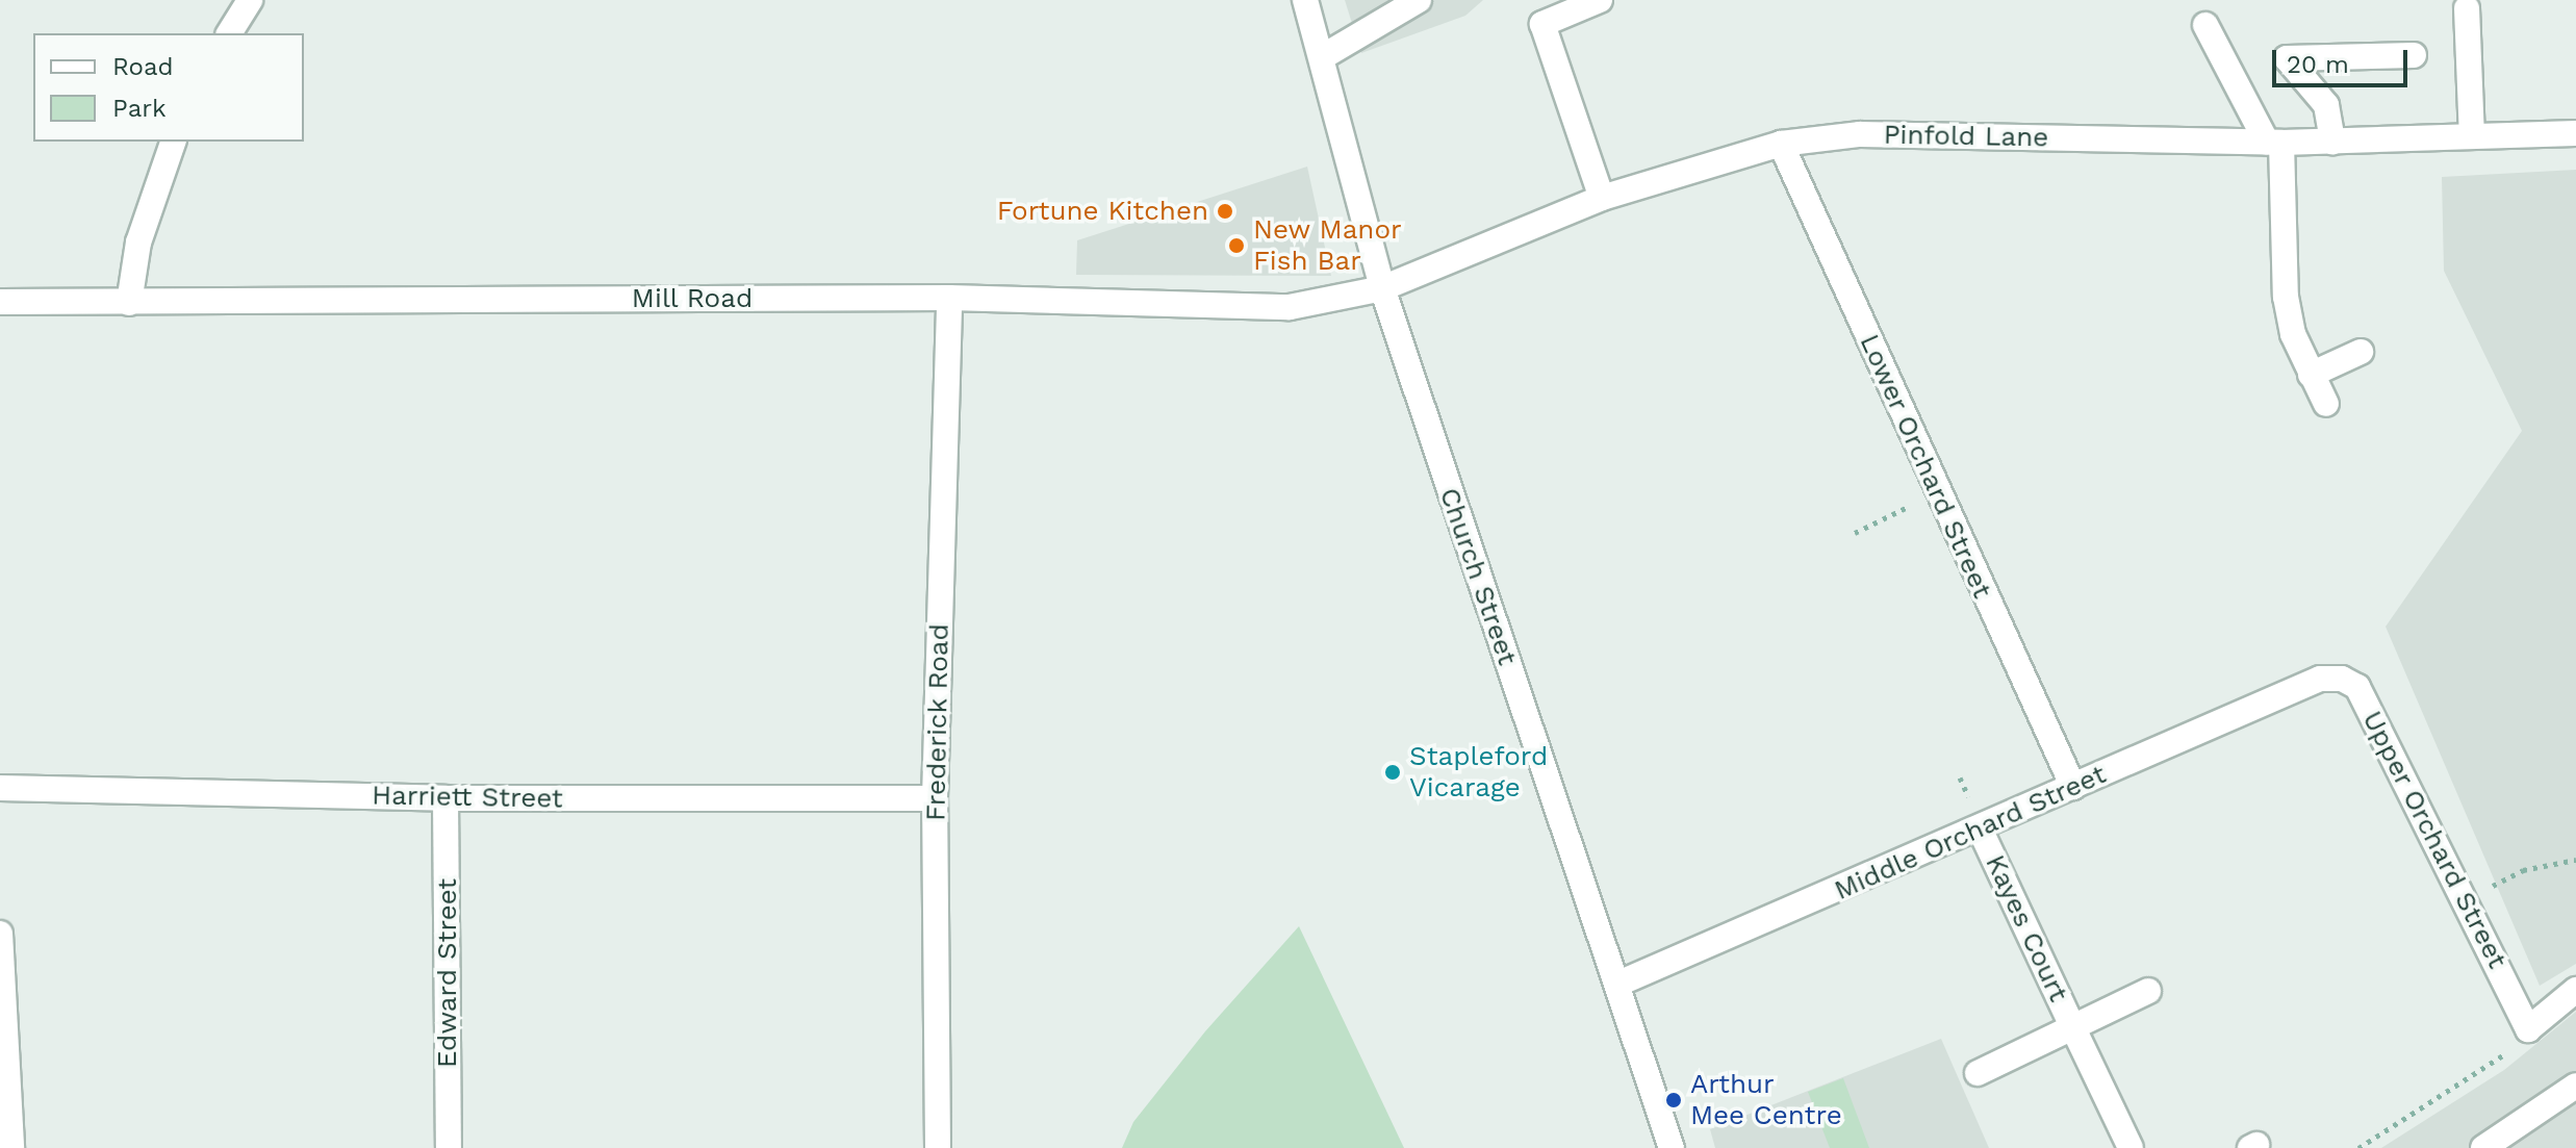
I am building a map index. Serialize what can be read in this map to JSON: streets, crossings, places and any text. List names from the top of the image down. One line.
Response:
{"streets":{"street":["Pinfold Lane","Mill Road","Lower Orchard Street","Church Street","Frederick Road","Harriett Street","Middle Orchard Street","Upper Orchard Street","Kayes Court","Edward Street"]},"crossings":[["Pinfold Lane","Mill Road"],["Pinfold Lane","Lower Orchard Street"],["Pinfold Lane","Church Street"],["Mill Road","Church Street"],["Mill Road","Frederick Road"],["Lower Orchard Street","Middle Orchard Street"],["Church Street","Middle Orchard Street"],["Frederick Road","Harriett Street"],["Harriett Street","Edward Street"],["Middle Orchard Street","Upper Orchard Street"],["Middle Orchard Street","Kayes Court"]],"places":["Fortune Kitchen","New Manor Fish Bar","Stapleford Vicarage","Arthur Mee Centre"],"legend":["Road","Park"],"scale_bar":"20 m"}
